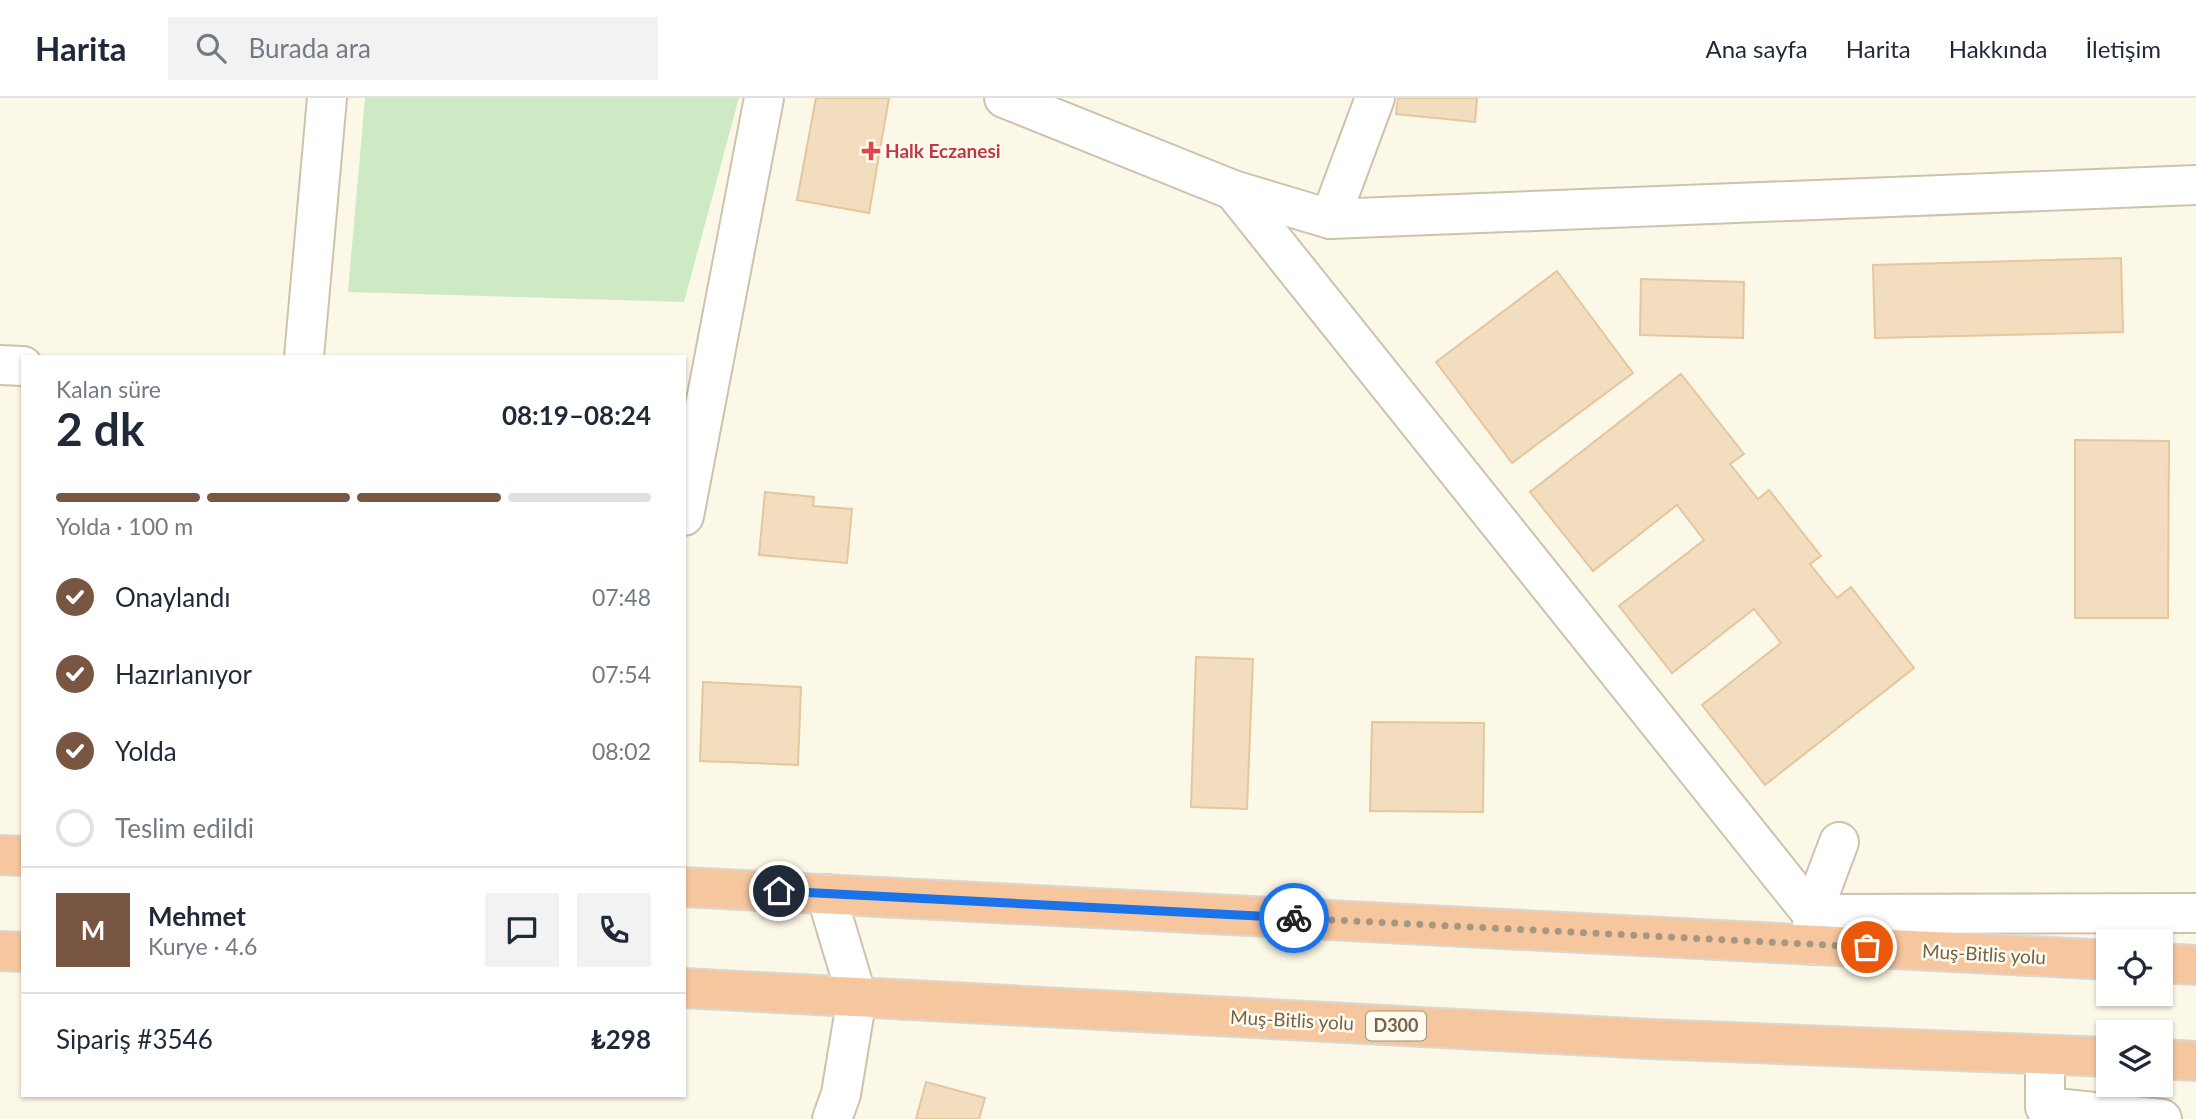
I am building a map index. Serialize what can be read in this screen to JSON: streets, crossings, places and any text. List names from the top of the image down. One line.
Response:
{"streets":{"highway":["Muş-Bitlis yolu","D300"]},"places":{"health":["Halk Eczanesi"]},"page":{"header":"Harita","search":"Burada ara","nav":["Ana sayfa","Harita","Hakkında","İletişim"],"heading":["2 dk","Kalan süre","08:19–08:24"],"panel":["Mehmet","Kurye · 4.6","Sipariş #3546","₺298"],"bar":"Yolda · 100 m","list":[["Onaylandı","07:48"],["Hazırlanıyor","07:54"],["Yolda","08:02"],"Teslim edildi"],"round":"M"}}
